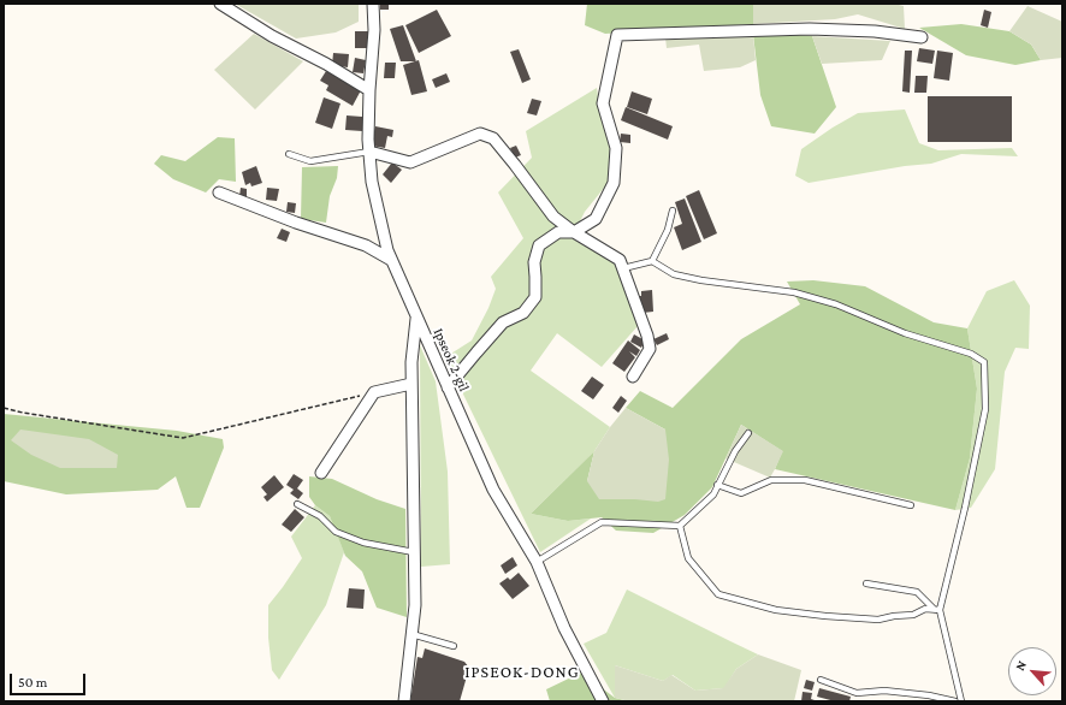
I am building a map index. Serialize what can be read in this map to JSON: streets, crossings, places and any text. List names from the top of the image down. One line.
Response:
{"streets":{"street":["Ipseok 2-gil"]},"districts":["IPSEOK-DONG"],"scale_bar":"50 m","north":"top left"}
